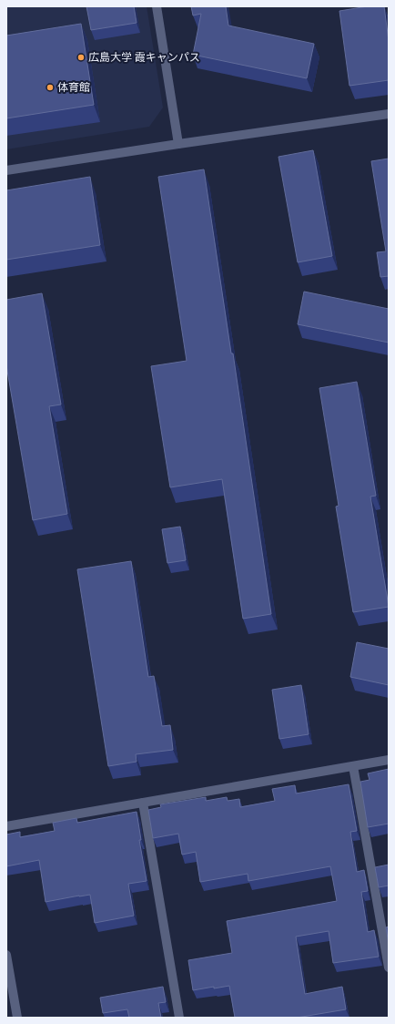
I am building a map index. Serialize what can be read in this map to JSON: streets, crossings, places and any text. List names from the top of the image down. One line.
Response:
{"places":["広島大学 霞キャンパス","体育館"]}
